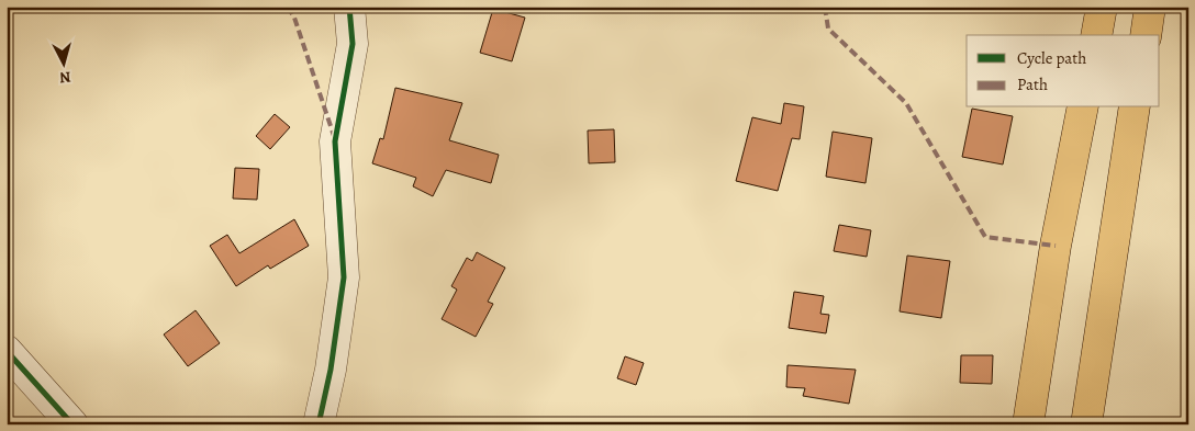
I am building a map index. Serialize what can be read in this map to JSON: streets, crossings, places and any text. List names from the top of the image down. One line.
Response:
{"legend":["Cycle path","Path"],"north":"bottom"}
